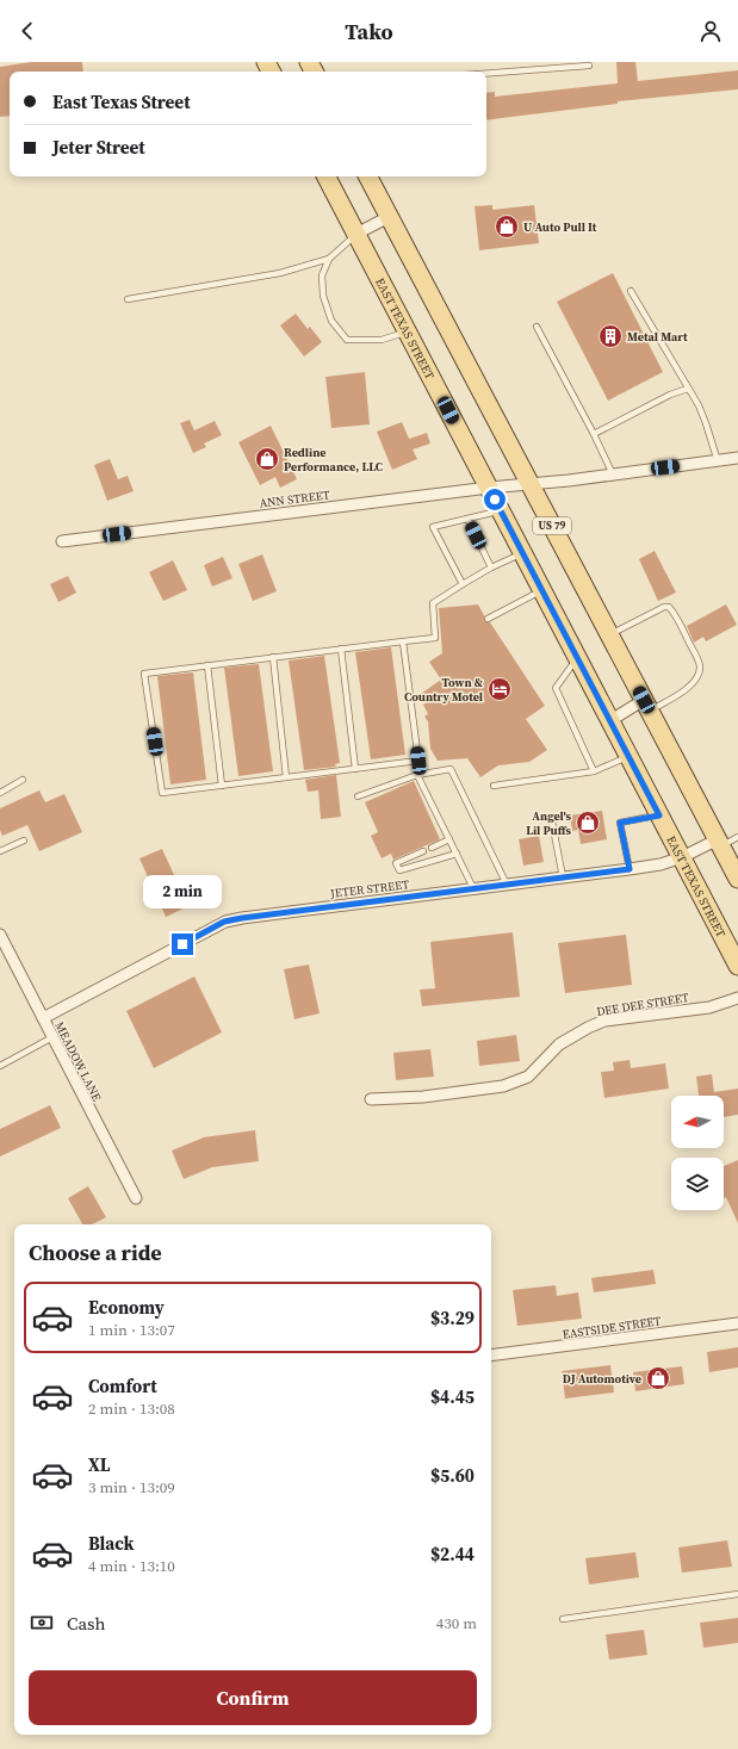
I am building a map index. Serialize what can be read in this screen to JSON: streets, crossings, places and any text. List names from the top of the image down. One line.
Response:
{"streets":{"main road":["EAST TEXAS STREET","US 79"],"street":["ANN STREET","JETER STREET","DEE DEE STREET","MEADOW LANE","EASTSIDE STREET"]},"crossings":[["EAST TEXAS STREET","ANN STREET"],["EAST TEXAS STREET","JETER STREET"],["ANN STREET","US 79"],["US 79","JETER STREET"],["JETER STREET","MEADOW LANE"]],"places":{"shop":["U Auto Pull It","Redline Performance, LLC","Angel's Lil Puffs","DJ Automotive"],"building":["Metal Mart"],"hotel":["Town & Country Motel"]},"north":"left","page":{"header":"Tako","banner":["East Texas Street","Jeter Street"],"bubble":"2 min","heading":"Choose a ride","list":[{"name":"Economy","note":"1 min · 13:07","value":"$3.29"},{"name":"Comfort","note":"2 min · 13:08","value":"$4.45"},{"name":"XL","note":"3 min · 13:09","value":"$5.60"},{"name":"Black","note":"4 min · 13:10","value":"$2.44"}],"pay":["Cash","430 m"],"buttons":"Confirm"}}
